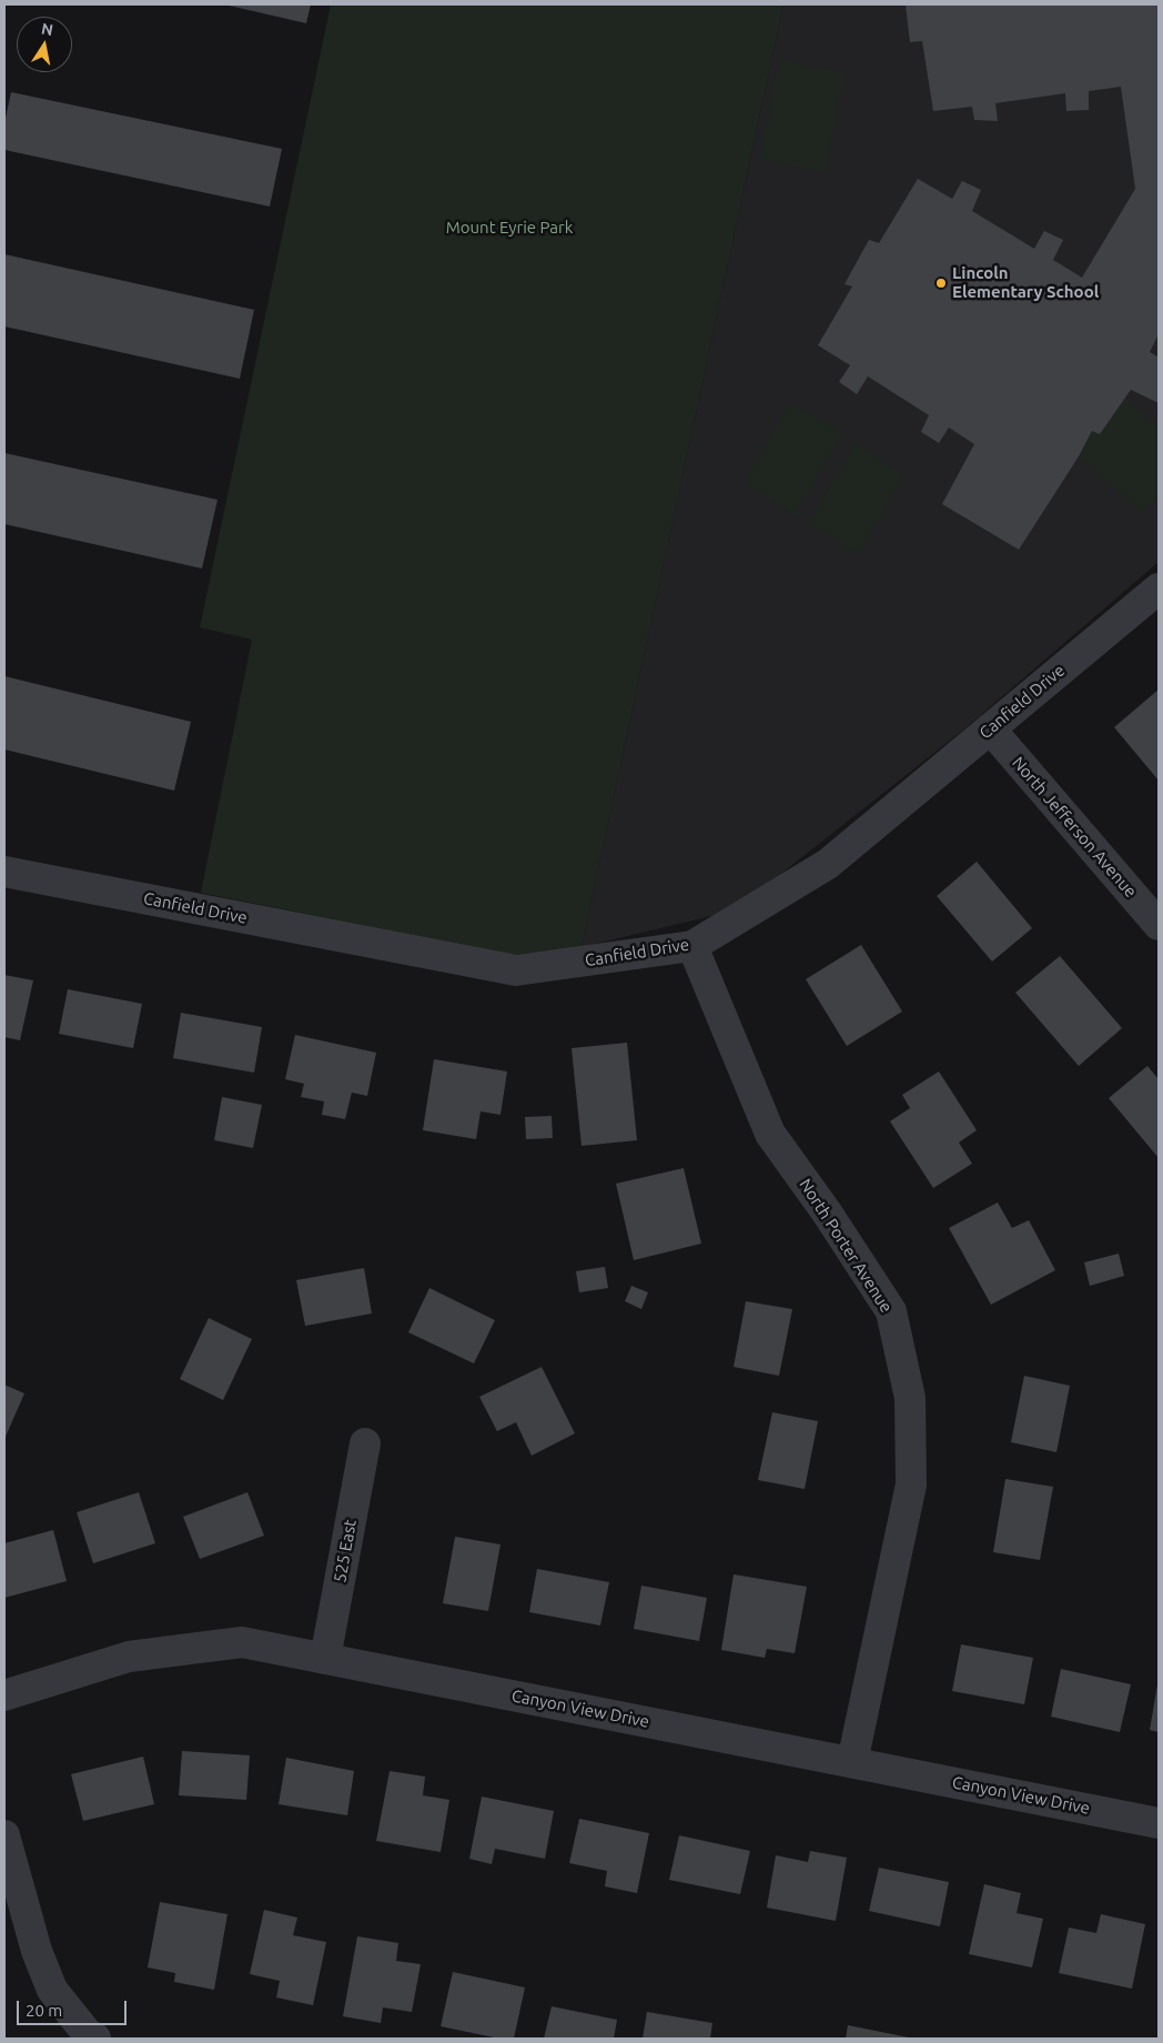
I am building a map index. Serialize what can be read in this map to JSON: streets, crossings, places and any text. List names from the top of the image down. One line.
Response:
{"streets":{"street":["Canfield Drive","North Jefferson Avenue","North Porter Avenue","525 East","Canyon View Drive"]},"crossings":[["Canfield Drive","North Jefferson Avenue"],["Canfield Drive","North Porter Avenue"],["North Porter Avenue","Canyon View Drive"],["525 East","Canyon View Drive"]],"parks":["Mount Eyrie Park"],"places":["Lincoln Elementary School"],"scale_bar":"20 m","north":"top"}
